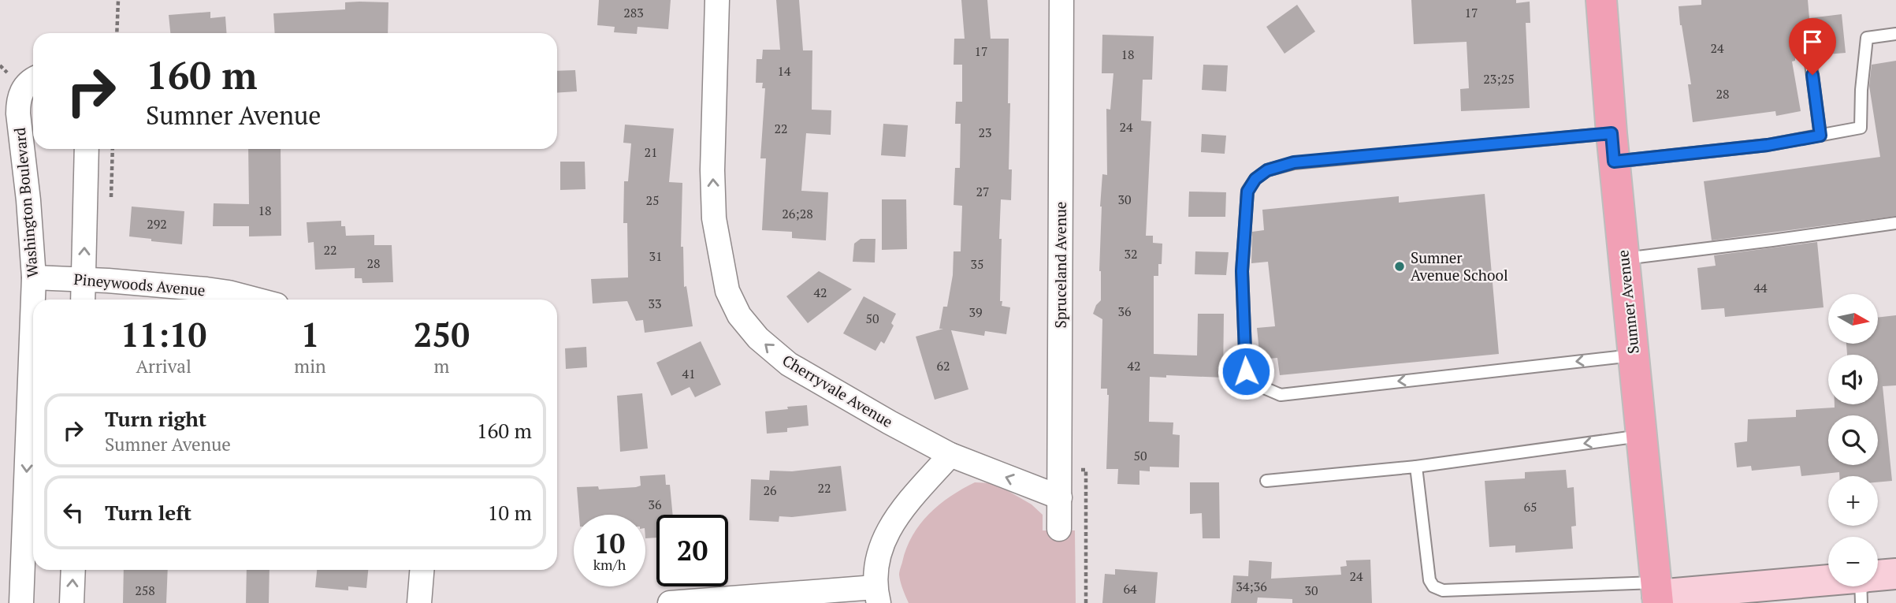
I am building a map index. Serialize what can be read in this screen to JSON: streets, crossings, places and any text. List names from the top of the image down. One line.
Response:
{"streets":{"main road":["Sumner Avenue"],"street":["Washington Boulevard","Spruceland Avenue","Pineywoods Avenue","Cherryvale Avenue"]},"crossings":[["Washington Boulevard","Pineywoods Avenue"],["Spruceland Avenue","Cherryvale Avenue"]],"one_way":["Washington Boulevard","Cherryvale Avenue"],"places":["Sumner Avenue School"],"house_numbers":["283","17","24","17","18","14","23;25","28","24","22","23","21","27","30","25","18","26;28","292","22","32","31","28","35","44","42","33","36","39","50","62","42","41","50","22","26","36","65","24","34;36","64","258","30"],"north":"right","page":{"turn":["160 m","Sumner Avenue"],"map_buttons":["+","−"],"eta":["11:10","Arrival","1","min","250","m"],"list":[{"name":"Turn right","note":"Sumner Avenue","value":"160 m"},{"name":"Turn left","value":"10 m"}],"speed":"10 km/h","limit":"20"}}
